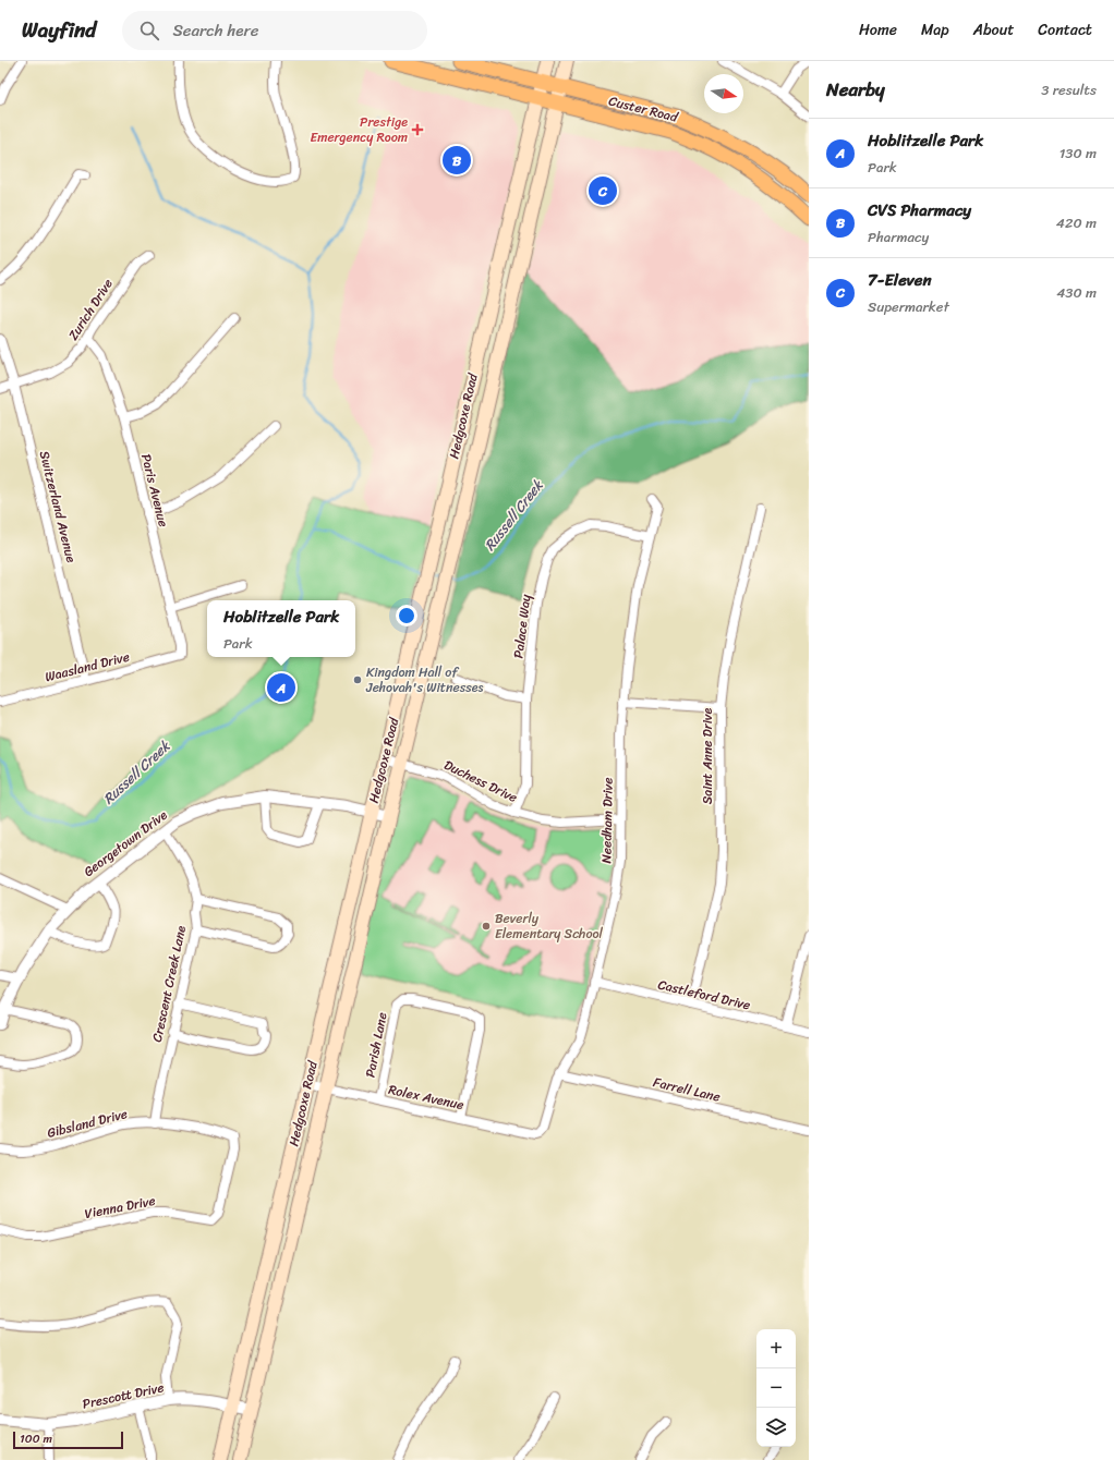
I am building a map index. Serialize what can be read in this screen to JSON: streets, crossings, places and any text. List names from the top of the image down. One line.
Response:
{"streets":{"main road":["Custer Road","Hedgcoxe Road"],"street":["Zurich Drive","Paris Avenue","Switzerland Avenue","Palace Way","Waasland Drive","Saint Anne Drive","Duchess Drive","Needham Drive","Georgetown Drive","Crescent Creek Lane","Castleford Drive","Parish Lane","Farrell Lane","Rolex Avenue","Gibsland Drive","Vienna Drive","Prescott Drive"]},"crossings":[["Custer Road","Hedgcoxe Road"],["Zurich Drive","Paris Avenue"],["Zurich Drive","Switzerland Avenue"],["Hedgcoxe Road","Duchess Drive"],["Hedgcoxe Road","Georgetown Drive"],["Hedgcoxe Road","Rolex Avenue"],["Hedgcoxe Road","Prescott Drive"],["Paris Avenue","Waasland Drive"],["Switzerland Avenue","Waasland Drive"],["Palace Way","Duchess Drive"],["Palace Way","Needham Drive"],["Saint Anne Drive","Castleford Drive"],["Duchess Drive","Needham Drive"],["Needham Drive","Castleford Drive"],["Needham Drive","Farrell Lane"],["Needham Drive","Rolex Avenue"],["Georgetown Drive","Crescent Creek Lane"],["Crescent Creek Lane","Gibsland Drive"],["Parish Lane","Rolex Avenue"],["Gibsland Drive","Vienna Drive"]],"water":["Russell Creek"],"places":{"health":["Prestige Emergency Room"],"other":["Kingdom Hall of Jehovah's Witnesses","Beverly Elementary School"]},"scale_bar":"100 m","north":"right","page":{"header":"Wayfind","search":"Search here","nav":["Home","Map","About","Contact"],"heading":["Nearby","3 results"],"list":[{"mark":"A","name":"Hoblitzelle Park","note":"Park","value":"130 m"},{"mark":"B","name":"CVS Pharmacy","note":"Pharmacy","value":"420 m"},{"mark":"C","name":"7-Eleven","note":"Supermarket","value":"430 m"}],"pins":["B","C","A"],"popup":["Hoblitzelle Park","Park"],"map_buttons":["+","−"],"scale":"100 m"}}
